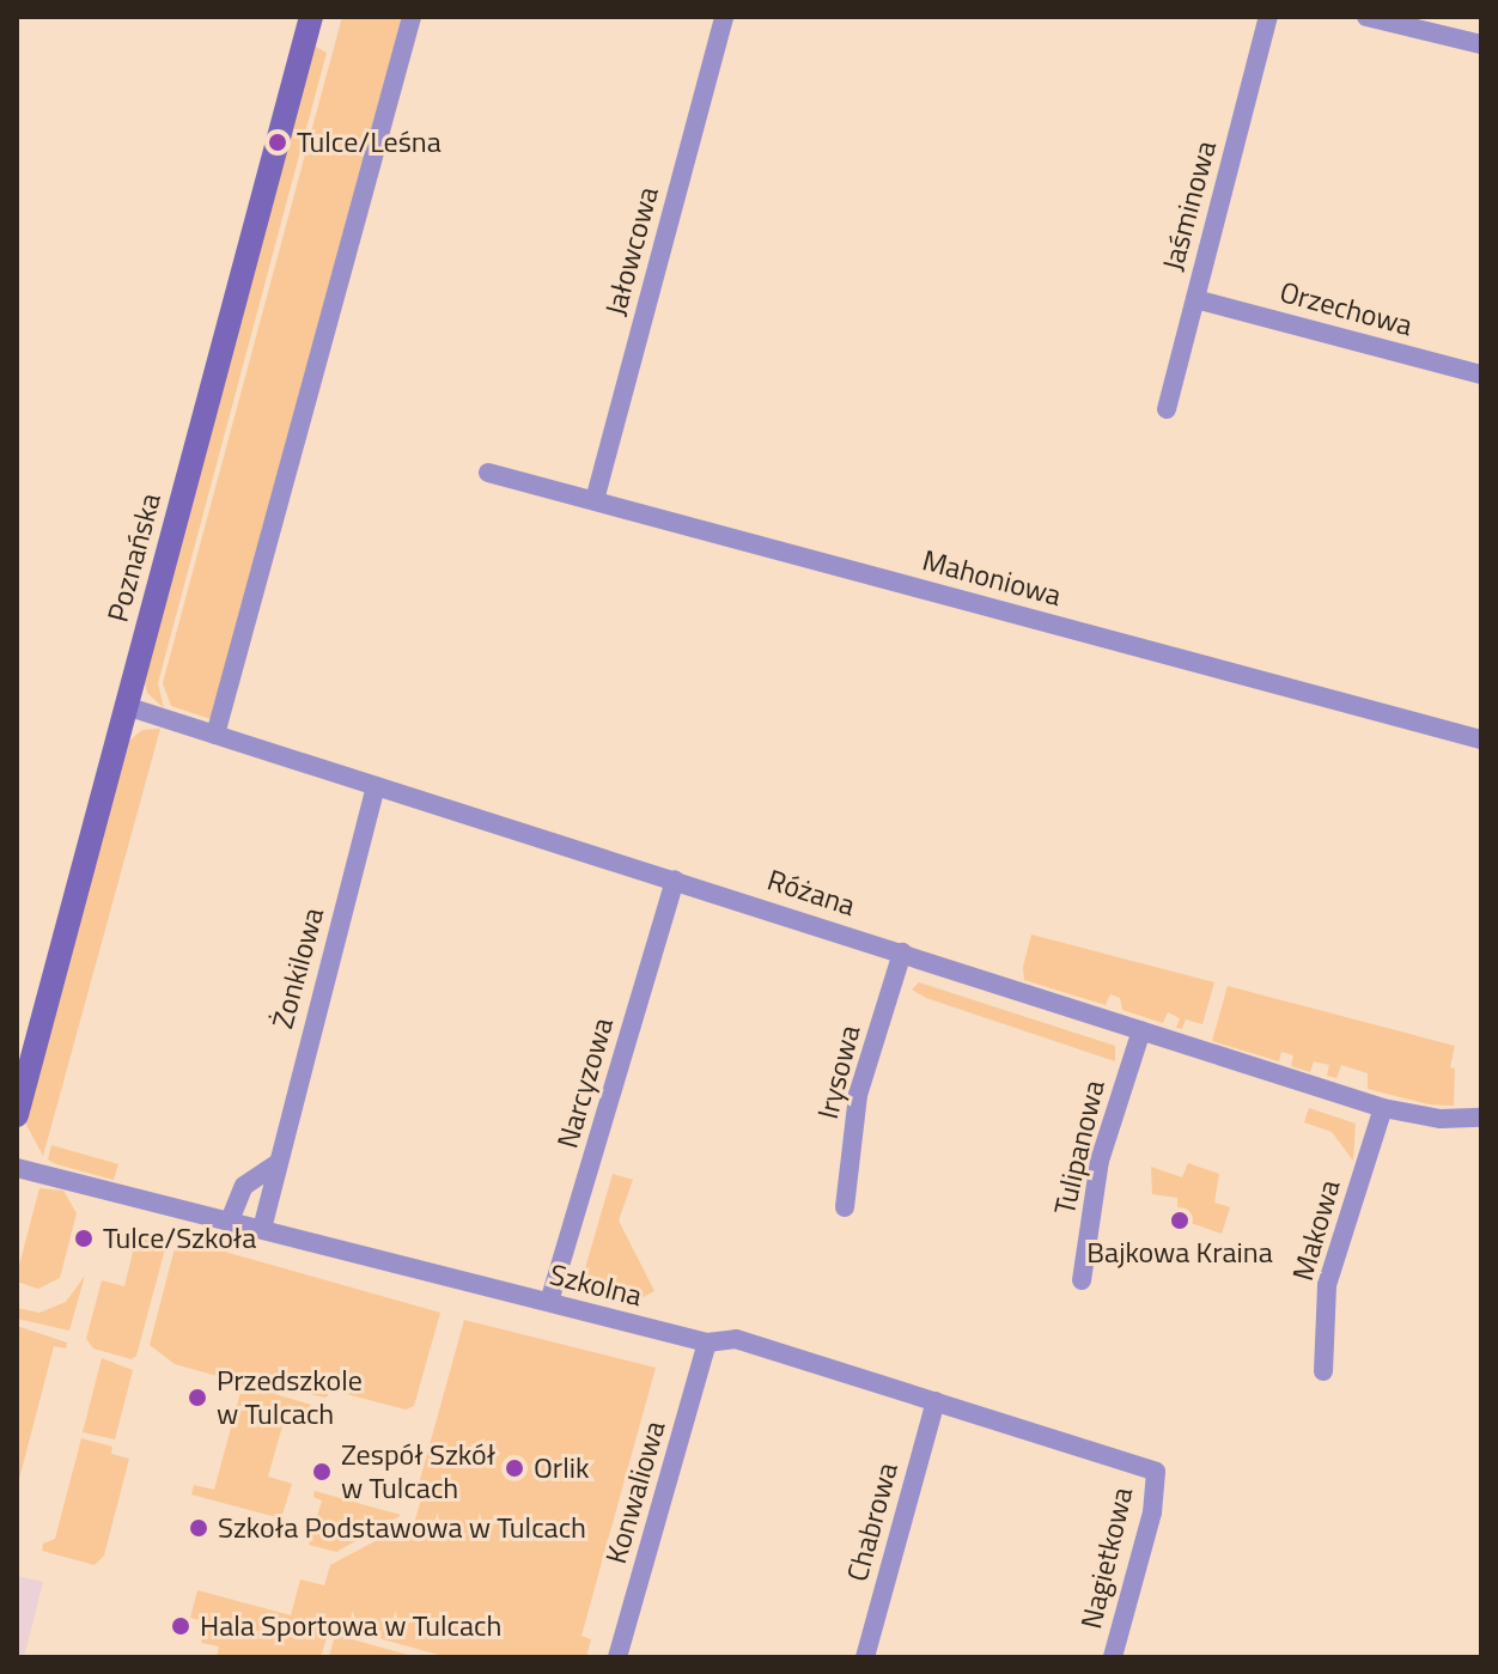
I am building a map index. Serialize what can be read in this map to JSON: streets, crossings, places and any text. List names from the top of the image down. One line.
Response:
{"streets":{"street":["Jaśminowa","Jałowcowa","Orzechowa","Poznańska","Mahoniowa","Różana","Żonkilowa","Irysowa","Narcyzowa","Tulipanowa","Makowa","Szkolna","Konwaliowa","Chabrowa","Nagietkowa"]},"crossings":[["Jaśminowa","Orzechowa"],["Jałowcowa","Mahoniowa"],["Poznańska","Różana"],["Różana","Żonkilowa"],["Różana","Irysowa"],["Różana","Narcyzowa"],["Różana","Tulipanowa"],["Różana","Makowa"],["Żonkilowa","Szkolna"],["Narcyzowa","Szkolna"],["Szkolna","Konwaliowa"],["Szkolna","Chabrowa"],["Szkolna","Nagietkowa"]],"places":["Tulce/Leśna","Bajkowa Kraina","Tulce/Szkoła","Przedszkole w Tulcach","Orlik","Zespół Szkół w Tulcach","Szkoła Podstawowa w Tulcach","Hala Sportowa w Tulcach"]}
